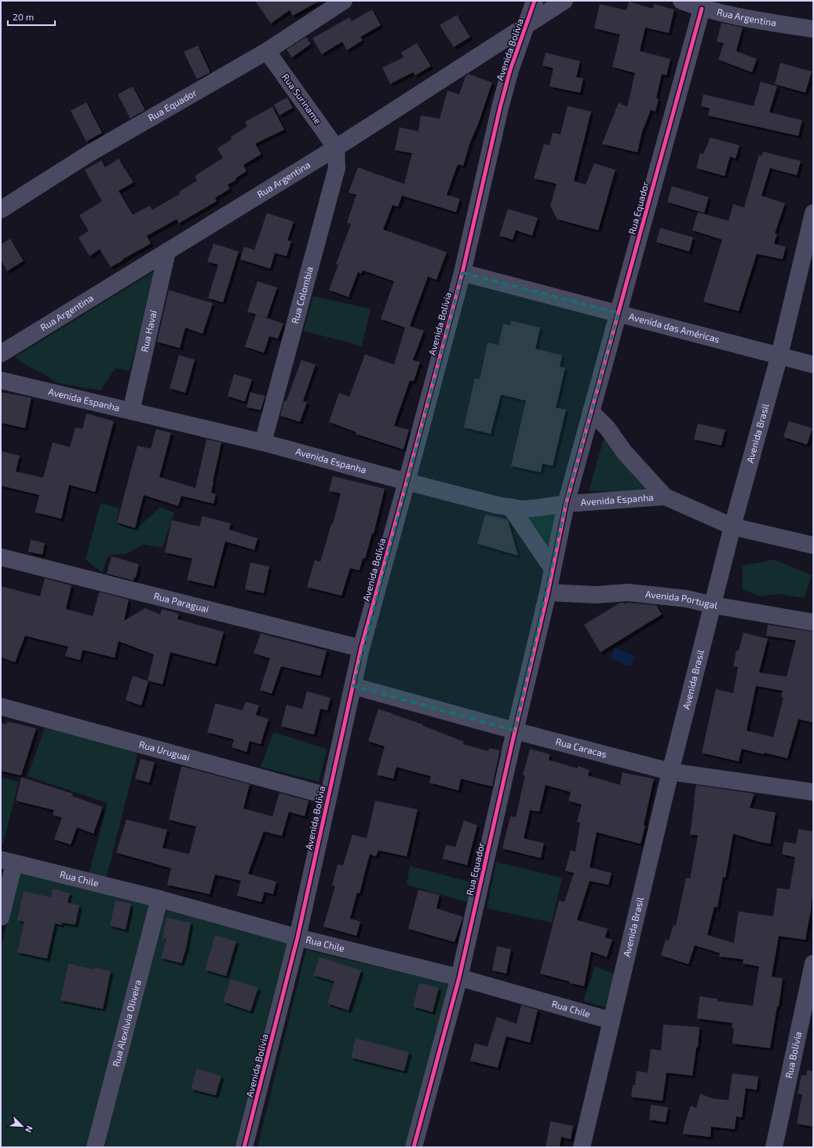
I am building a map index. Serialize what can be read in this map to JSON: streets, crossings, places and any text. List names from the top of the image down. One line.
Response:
{"streets":{"street":["Rua Argentina","Avenida Bolívia","Rua Suriname","Rua Equador","Rua Colombia","Avenida das Américas","Rua Havaí","Avenida Espanha","Avenida Brasil","Avenida Portugal","Rua Paraguai","Rua Caracas","Rua Uruguai","Rua Chile","Rua Alexilvia Oliveira","Rua Bolívia"]},"crossings":[["Rua Argentina","Avenida Bolívia"],["Rua Argentina","Rua Suriname"],["Rua Argentina","Rua Equador"],["Rua Argentina","Rua Colombia"],["Rua Argentina","Rua Havaí"],["Avenida Bolívia","Avenida das Américas"],["Avenida Bolívia","Avenida Espanha"],["Avenida Bolívia","Rua Paraguai"],["Avenida Bolívia","Rua Caracas"],["Avenida Bolívia","Rua Uruguai"],["Avenida Bolívia","Rua Chile"],["Rua Suriname","Rua Equador"],["Rua Suriname","Rua Colombia"],["Rua Equador","Avenida das Américas"],["Rua Equador","Avenida Espanha"],["Rua Equador","Avenida Portugal"],["Rua Equador","Rua Caracas"],["Rua Equador","Rua Chile"],["Rua Colombia","Avenida Espanha"],["Avenida das Américas","Avenida Brasil"],["Rua Havaí","Avenida Espanha"],["Avenida Brasil","Avenida Portugal"],["Avenida Brasil","Rua Caracas"],["Avenida Brasil","Rua Chile"],["Rua Chile","Rua Alexilvia Oliveira"]],"scale_bar":"20 m","north":"bottom right"}
